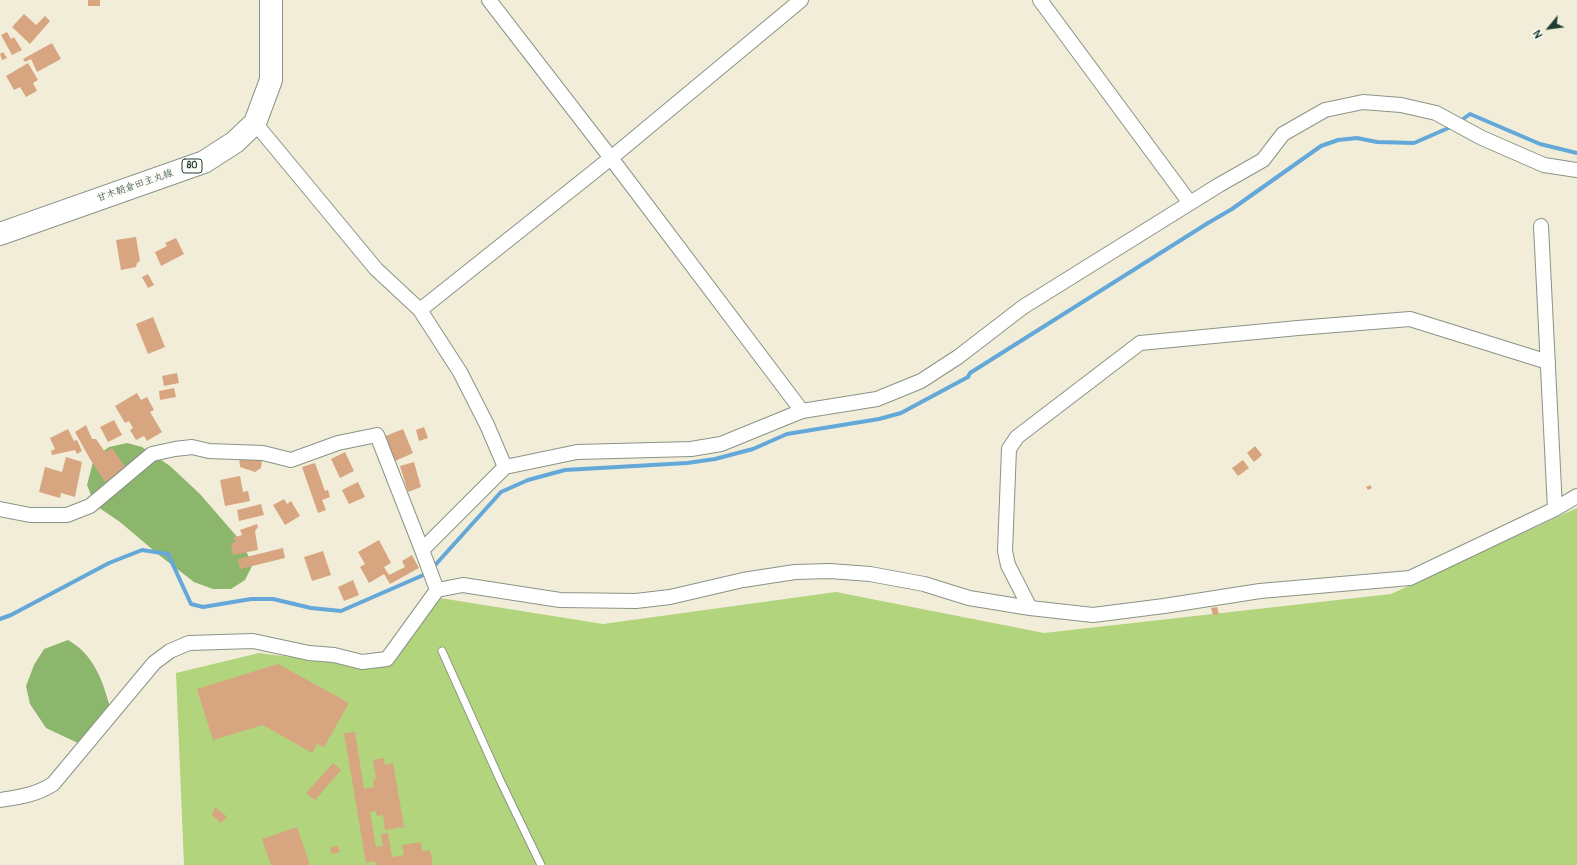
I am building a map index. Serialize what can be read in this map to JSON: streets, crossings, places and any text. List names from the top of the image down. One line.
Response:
{"streets":{"main road":["80","甘木朝倉田主丸線"]},"north":"bottom left"}
